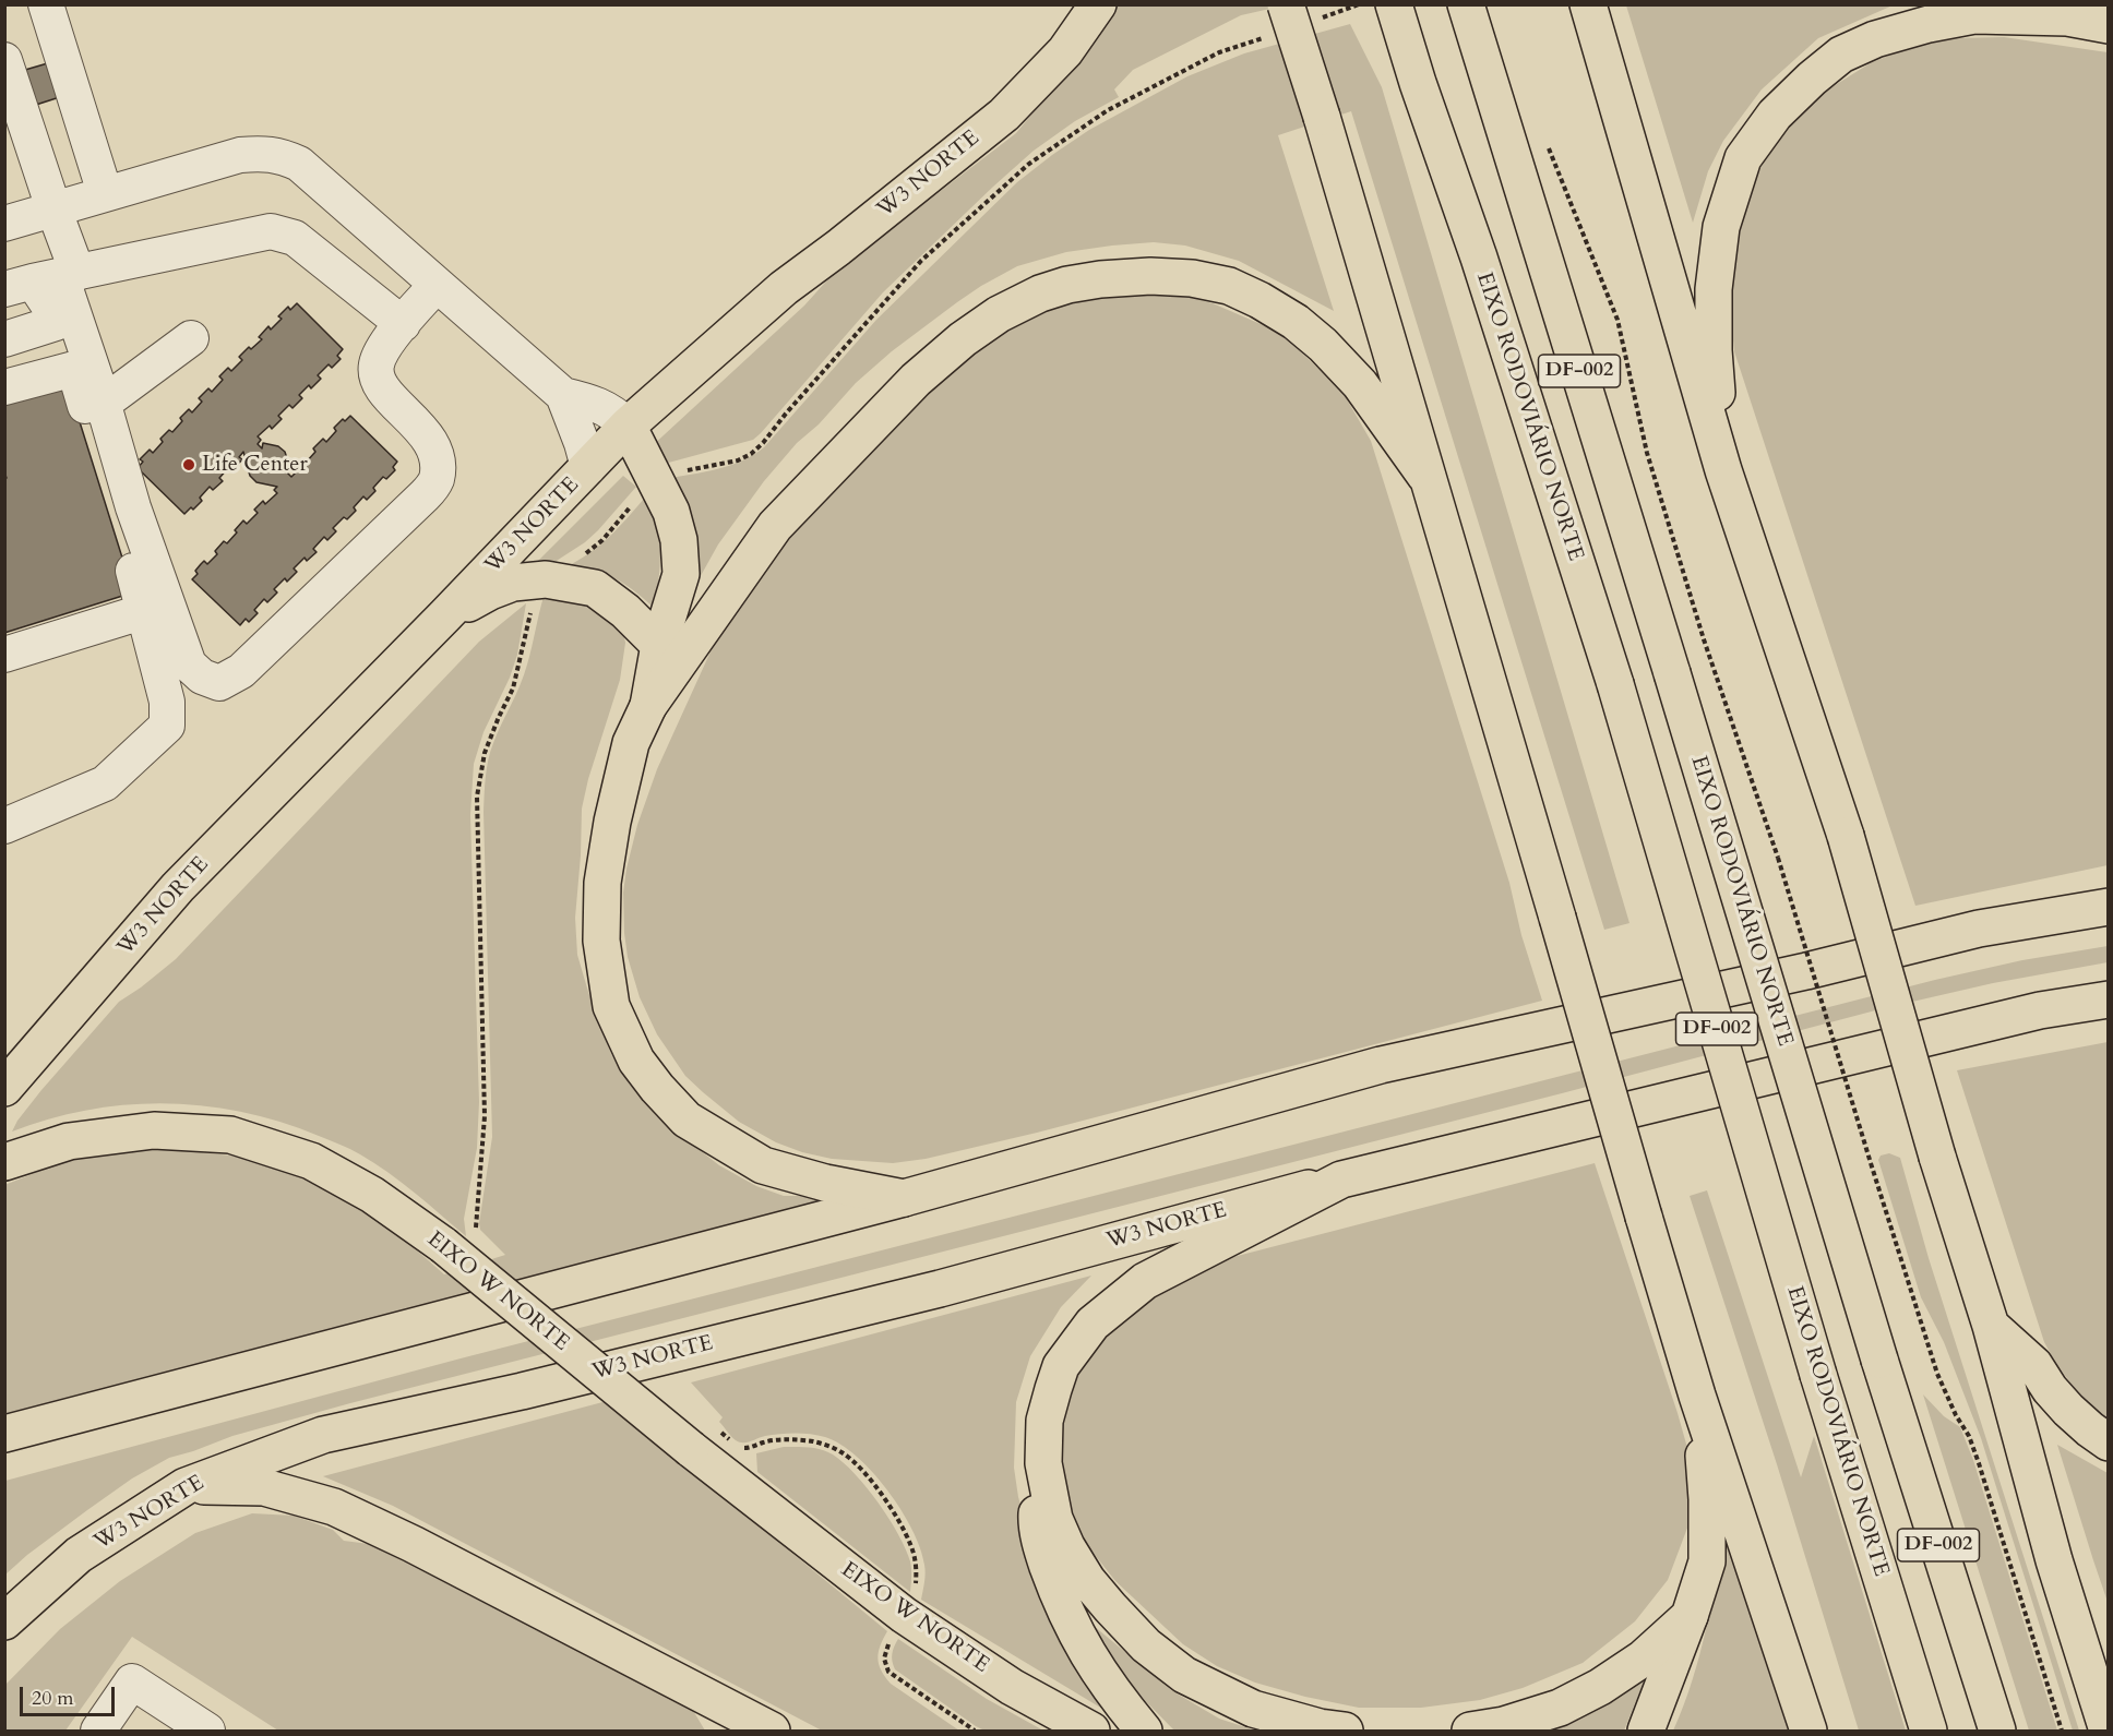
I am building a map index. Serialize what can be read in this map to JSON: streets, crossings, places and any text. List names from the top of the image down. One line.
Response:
{"streets":{"main road":["W3 NORTE","DF-002","EIXO RODOVIÁRIO NORTE","EIXO W NORTE"]},"places":["Life Center"],"scale_bar":"20 m"}
